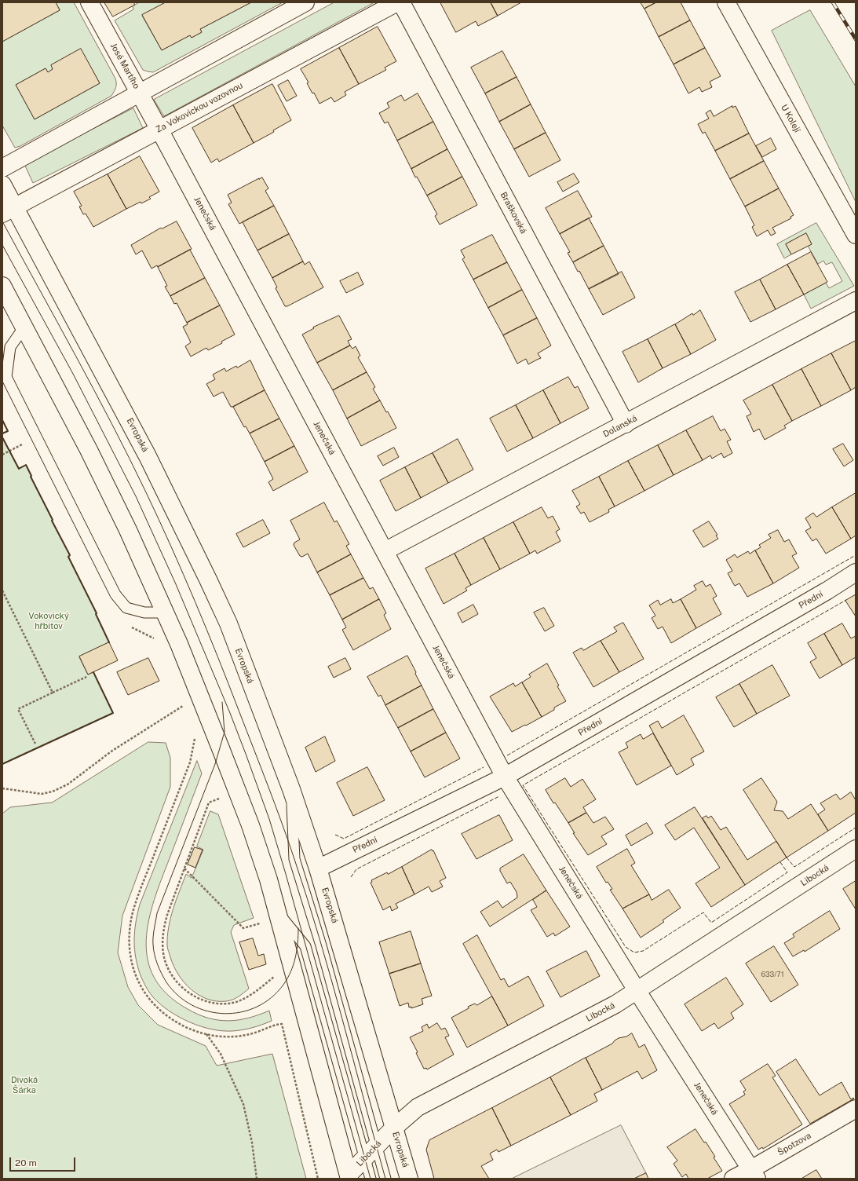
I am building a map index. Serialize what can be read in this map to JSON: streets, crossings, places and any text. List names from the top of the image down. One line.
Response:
{"streets":{"street":["José Martího","Za Vokovickou vozovnou","U Kolejí","Braškovská","Jenečská","Dolanská","Evropská","Přední","Libocká","Špotzova"]},"crossings":[["José Martího","Za Vokovickou vozovnou"],["José Martího","Jenečská"],["Za Vokovickou vozovnou","Jenečská"],["Za Vokovickou vozovnou","Evropská"],["Braškovská","Dolanská"],["Jenečská","Dolanská"],["Jenečská","Přední"],["Jenečská","Libocká"],["Jenečská","Špotzova"],["Evropská","Přední"],["Evropská","Libocká"]],"parks":["Vokovický hřbitov","Divoká Šárka"],"house_numbers":["633/71"],"scale_bar":"20 m"}
